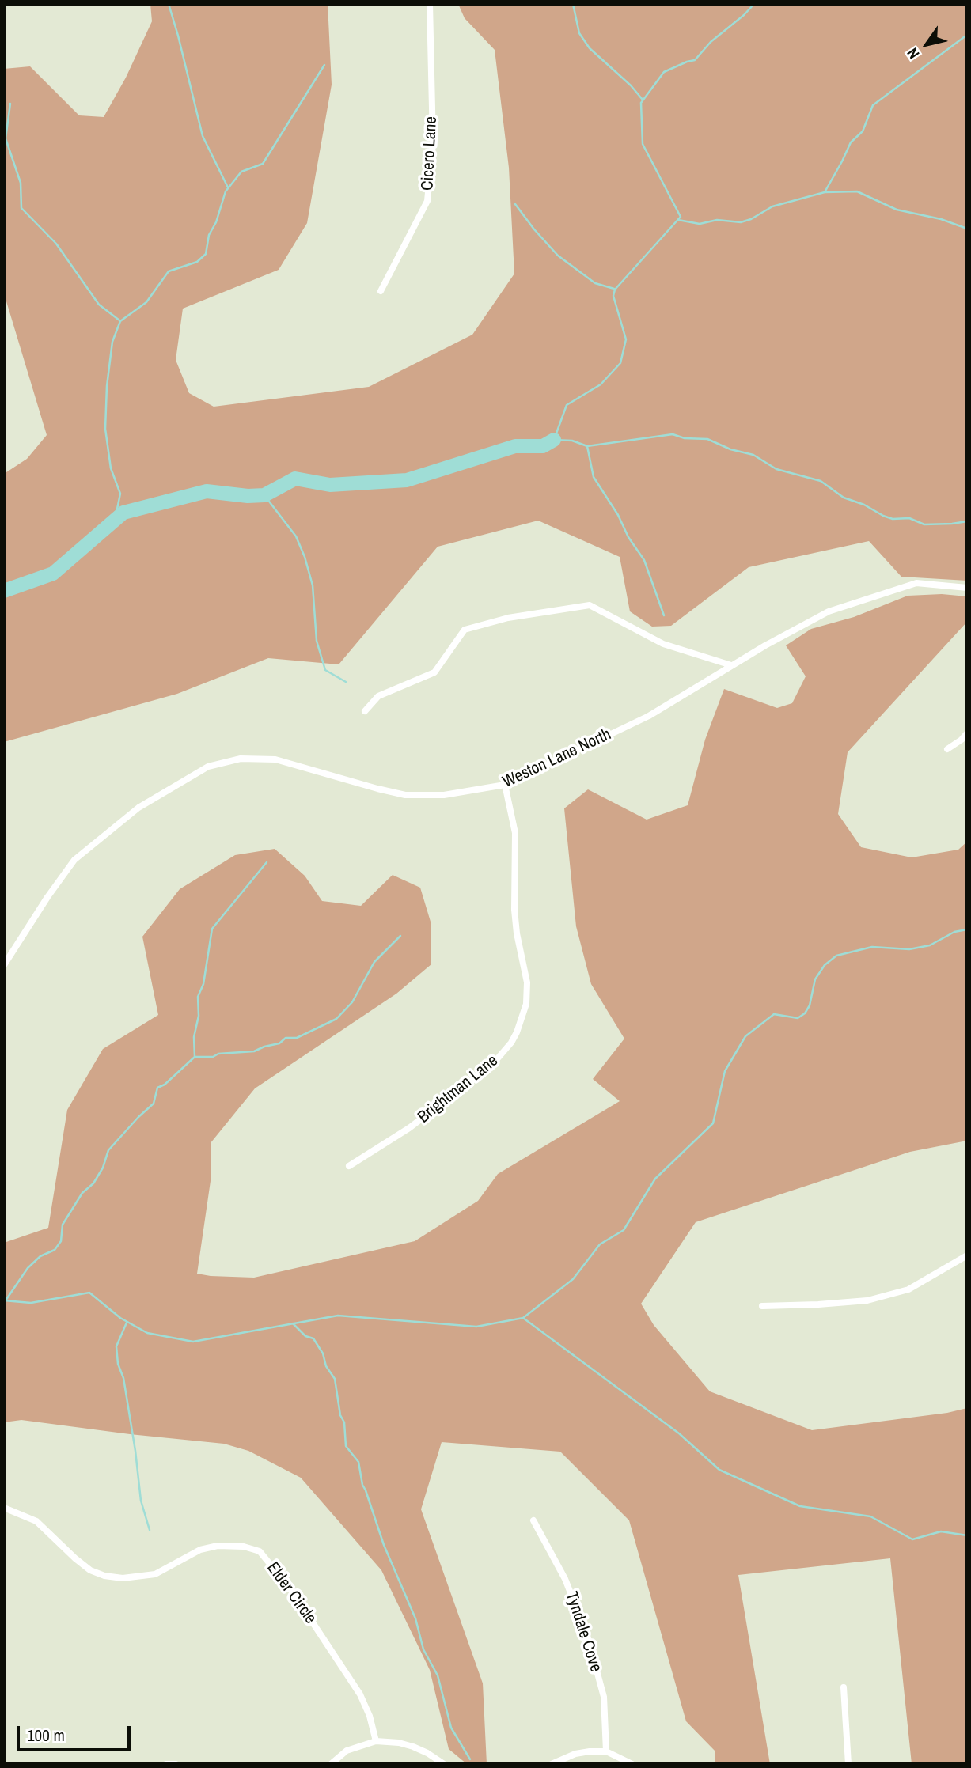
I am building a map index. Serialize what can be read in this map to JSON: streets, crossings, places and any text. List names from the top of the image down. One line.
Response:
{"streets":{"street":["Cicero Lane","Weston Lane North","Brightman Lane","Elder Circle","Tyndale Cove"]},"crossings":[["Weston Lane North","Brightman Lane"]],"scale_bar":"100 m","north":"bottom left"}
